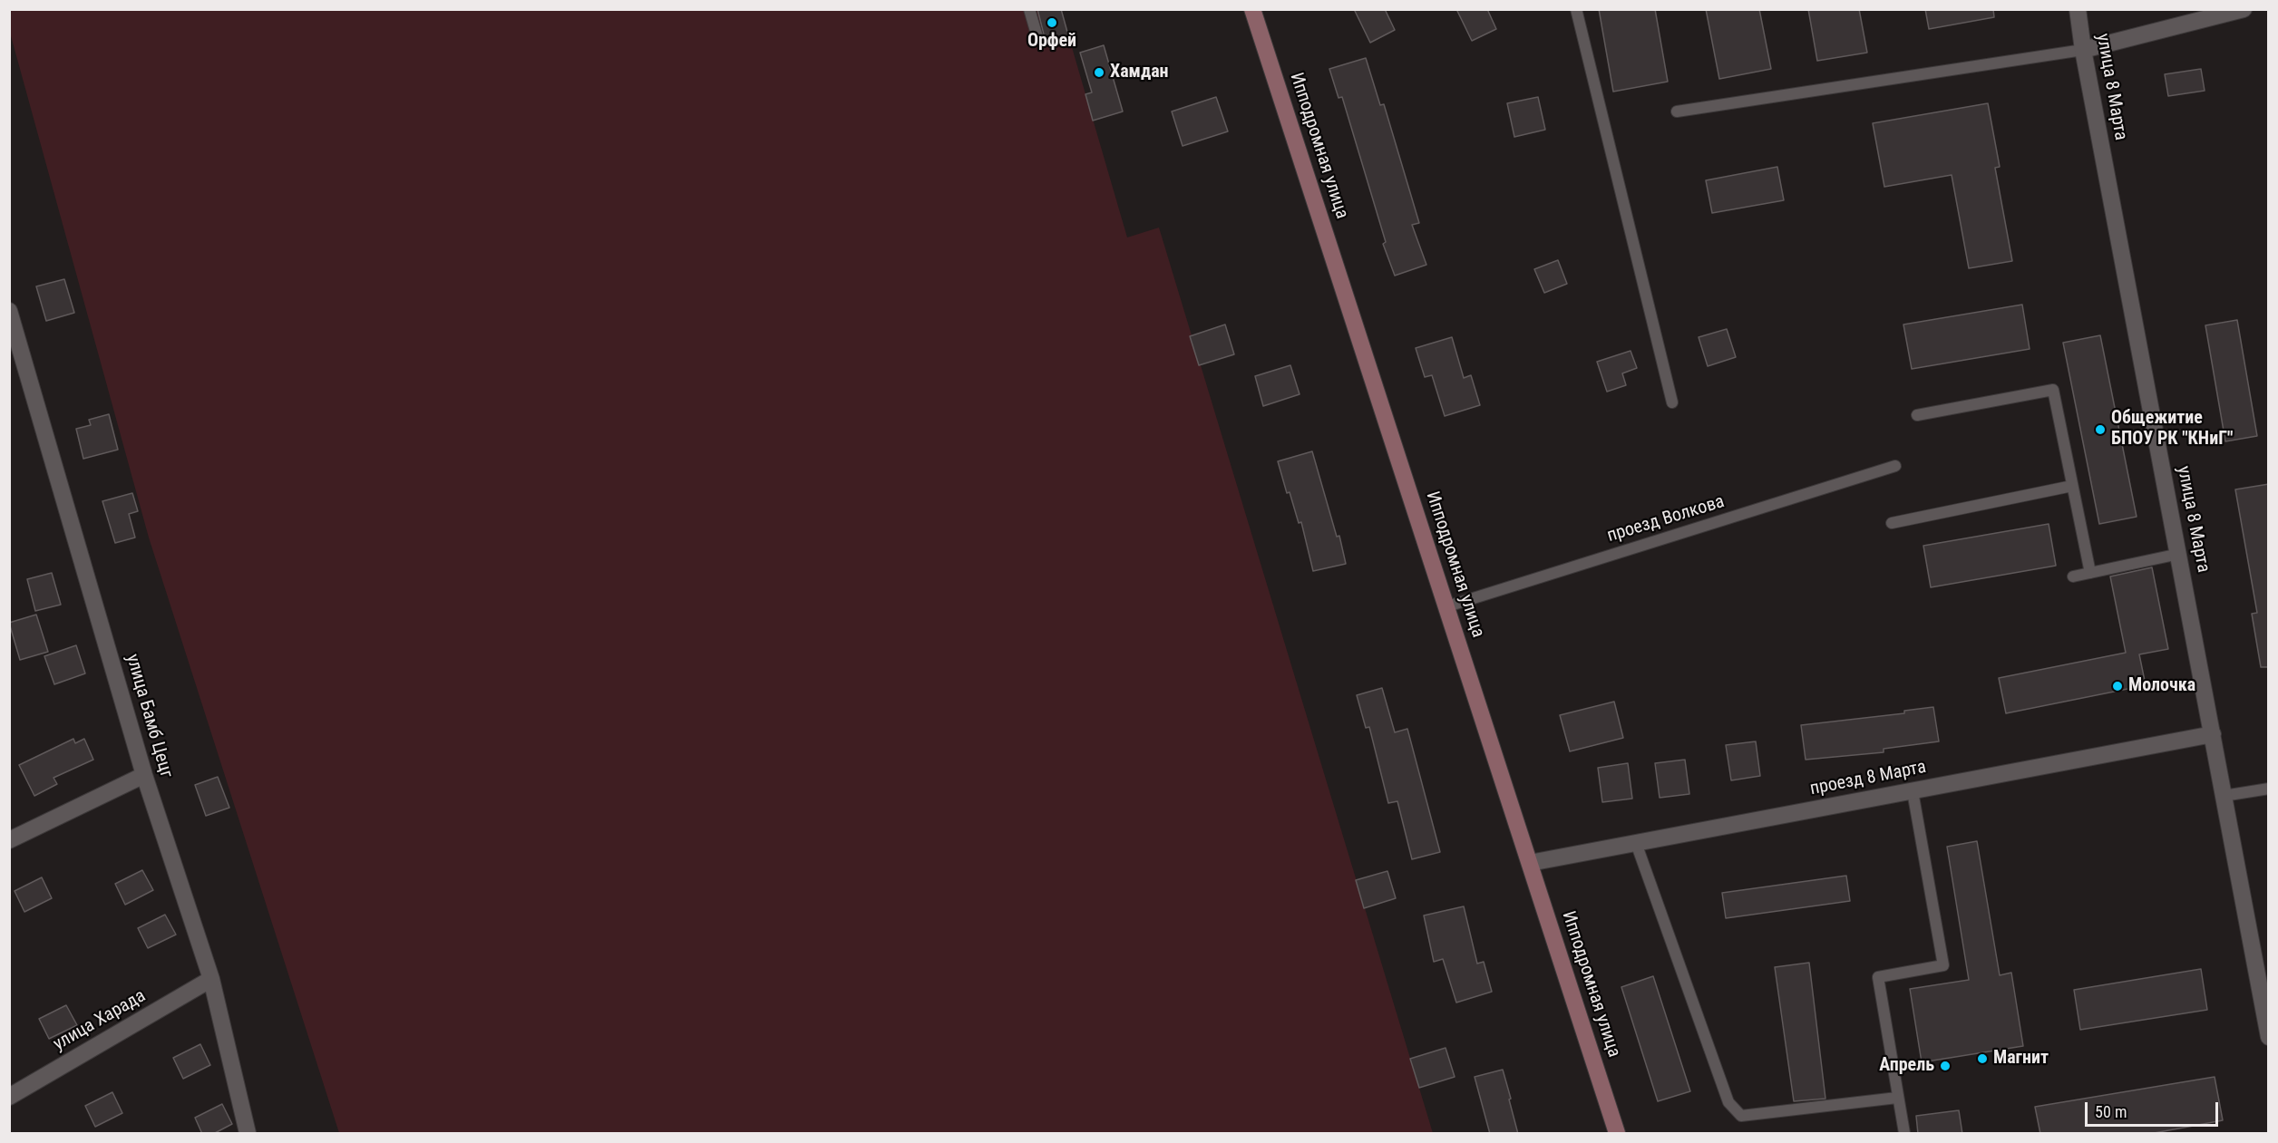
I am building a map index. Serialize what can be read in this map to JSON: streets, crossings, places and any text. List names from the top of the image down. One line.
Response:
{"streets":{"main road":["Ипподромная улица"],"street":["улица 8 Марта","улица Бамб Цецг","проезд 8 Марта","улица Харада"],"lane":["проезд Волкова"]},"crossings":[["улица 8 Марта","проезд 8 Марта"],["Ипподромная улица","проезд Волкова"],["Ипподромная улица","проезд 8 Марта"],["улица Бамб Цецг","улица Харада"]],"places":["Орфей","Хамдан","Общежитие БПОУ РК \"КНиГ\"","Молочка","Магнит","Апрель"],"scale_bar":"50 m"}
